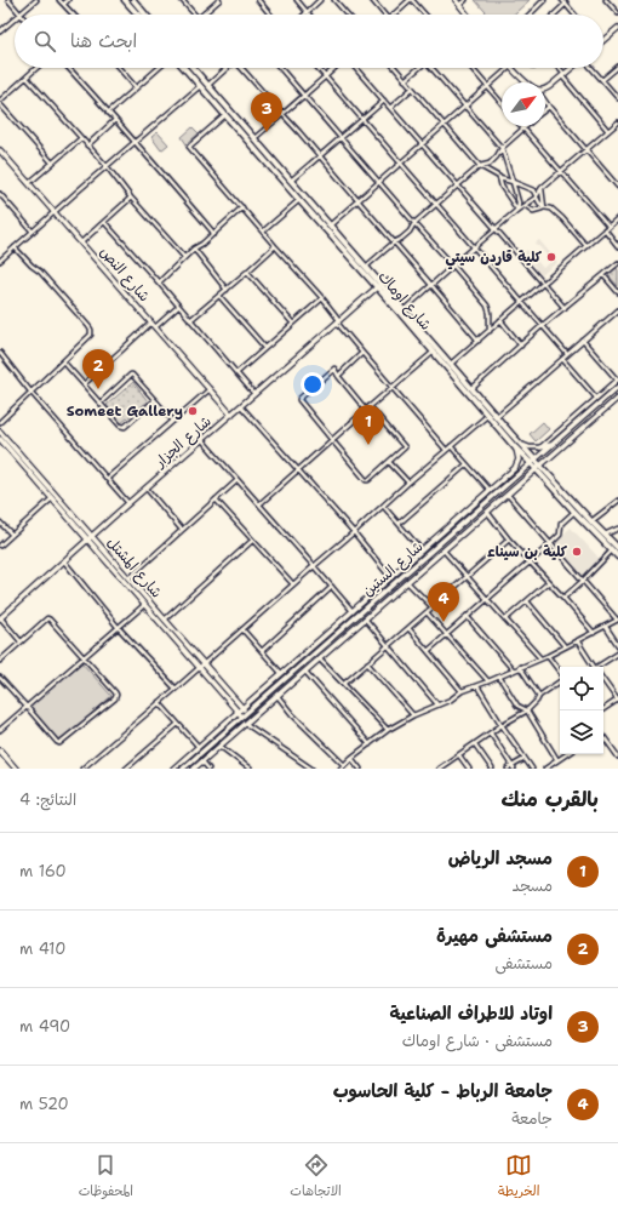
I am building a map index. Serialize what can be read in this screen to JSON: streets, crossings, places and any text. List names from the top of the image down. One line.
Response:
{"streets":{"main road":["شارع النص","شارع اوماك","شارع الجزار","شارع المشتل","شارع الستين"]},"crossings":[["شارع النص","شارع الجزار"],["شارع اوماك","شارع الجزار"],["شارع اوماك","شارع الستين"],["شارع الجزار","شارع المشتل"],["شارع المشتل","شارع الستين"]],"places":["كلية قاردن سيتي","Someet Gallery","كلية بن سيناء"],"north":"top right","page":{"search":"ابحث هنا","pins":["3","2","1","4"],"heading":["بالقرب منك","النتائج: 4"],"list":[{"mark":"1","name":"مسجد الرياض","note":"مسجد","value":"160 m"},{"mark":"2","name":"مستشفى مهيرة","note":"مستشفى","value":"410 m"},{"mark":"3","name":"اوتاد للاطراف الصناعية","note":"مستشفى · شارع اوماك","value":"490 m"},{"mark":"4","name":"جامعة الرباط - كلية الحاسوب","note":"جامعة","value":"520 m"}],"nav":["الخريطة","الاتجاهات","المحفوظات"]}}
